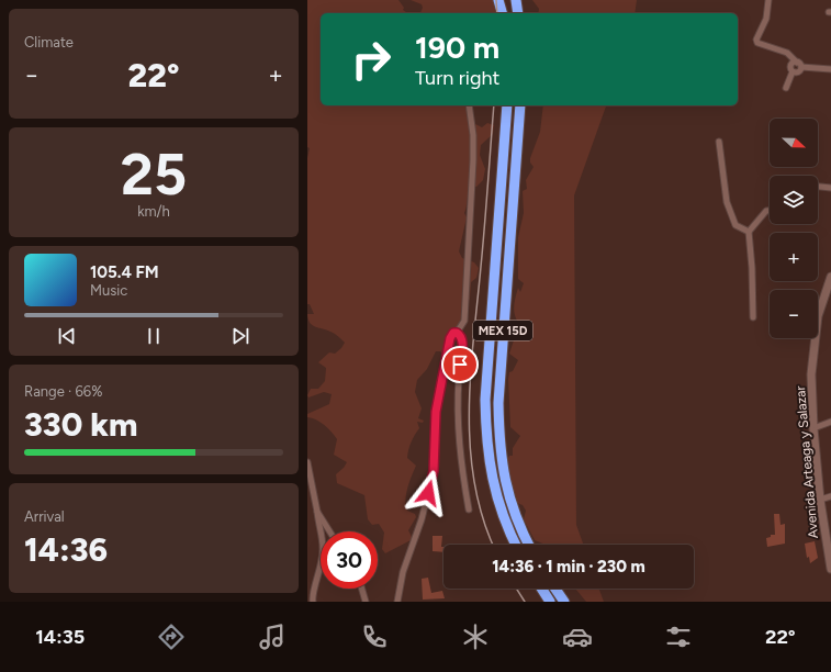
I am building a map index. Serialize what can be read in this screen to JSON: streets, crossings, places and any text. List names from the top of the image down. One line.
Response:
{"streets":{"highway":["MEX 15D"],"street":["Avenida Arteaga y Salazar"]},"north":"right","page":{"tile":["Climate",["25","km/h"],["Range · 66%","330 km"],["Arrival","14:36"]],"turn":["190 m","Turn right"],"heat":["−","22°","+"],"map_buttons":["+","−"],"song":["105.4 FM","Music"],"limit":"30","trip":"14:36 · 1 min · 230 m","tabs":["14:35","22°"]}}
